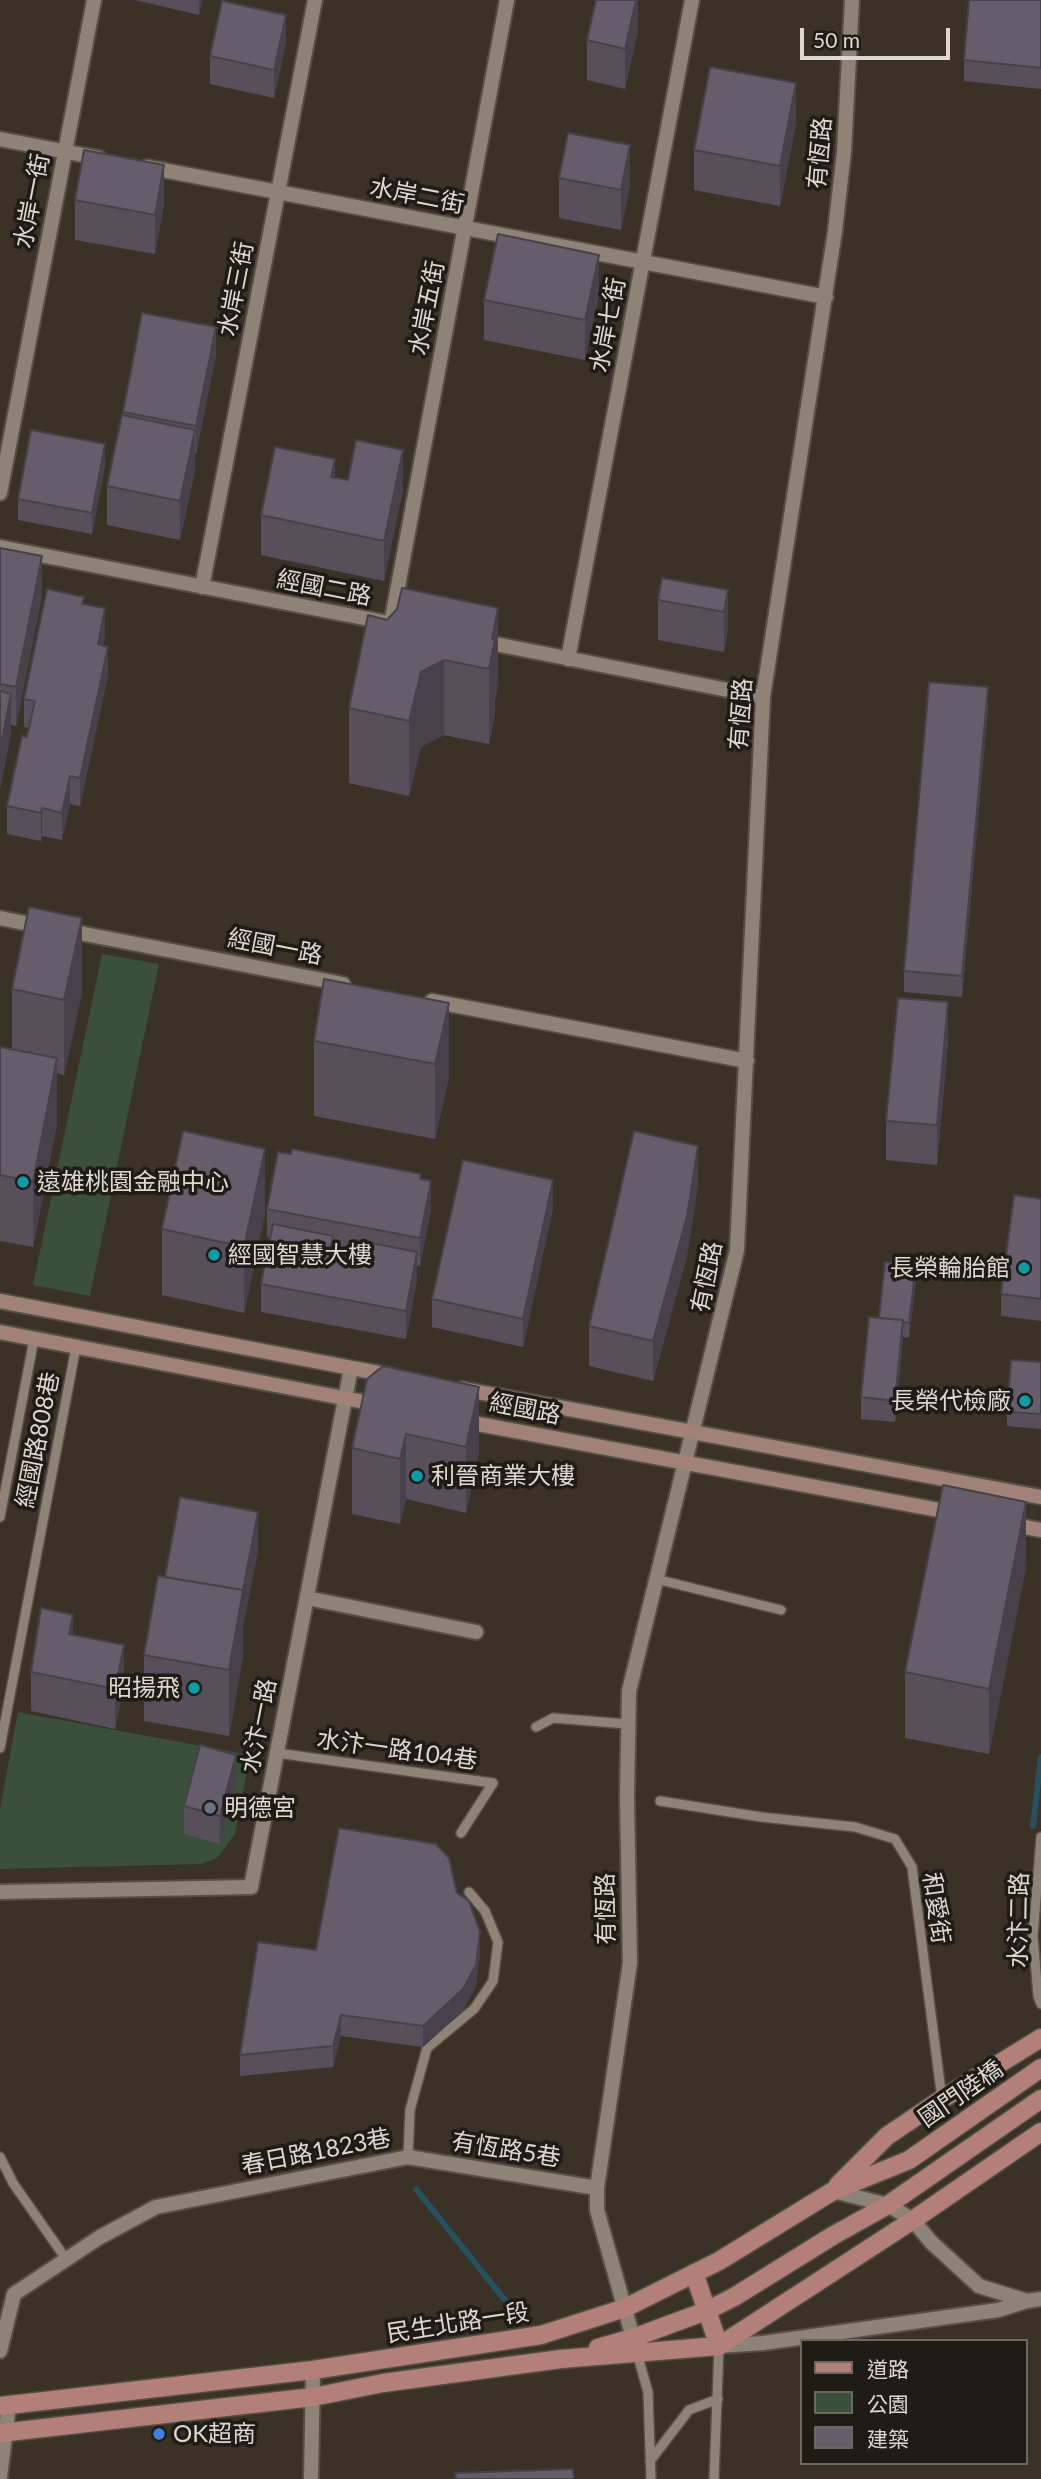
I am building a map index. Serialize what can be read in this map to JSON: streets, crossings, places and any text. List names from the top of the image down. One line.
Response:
{"streets":{"main road":["國門陸橋","民生北路一段"],"street":["有恆路","水岸二街","水岸一街","水岸三街","水岸五街","水岸七街","經國二路","經國一路","經國路","水汴一路","有恆路5巷","春日路1823巷"],"lane":["經國路808巷","水汴一路104巷","和愛街","水汴二路"]},"crossings":[["有恆路","水岸二街"],["有恆路","經國路"],["有恆路","有恆路5巷"],["有恆路","民生北路一段"],["水岸二街","水岸一街"],["水岸二街","水岸三街"],["水岸二街","水岸五街"],["水岸二街","水岸七街"],["水岸三街","經國二路"],["水岸五街","經國二路"],["水汴一路","水汴一路104巷"],["國門陸橋","民生北路一段"],["有恆路5巷","春日路1823巷"]],"places":["遠雄桃園金融中心","經國智慧大樓","長榮輪胎館","長榮代檢廠","利晉商業大樓","昭揚飛","明德宮","OK超商"],"legend":["道路","公園","建築"],"scale_bar":"50 m"}
